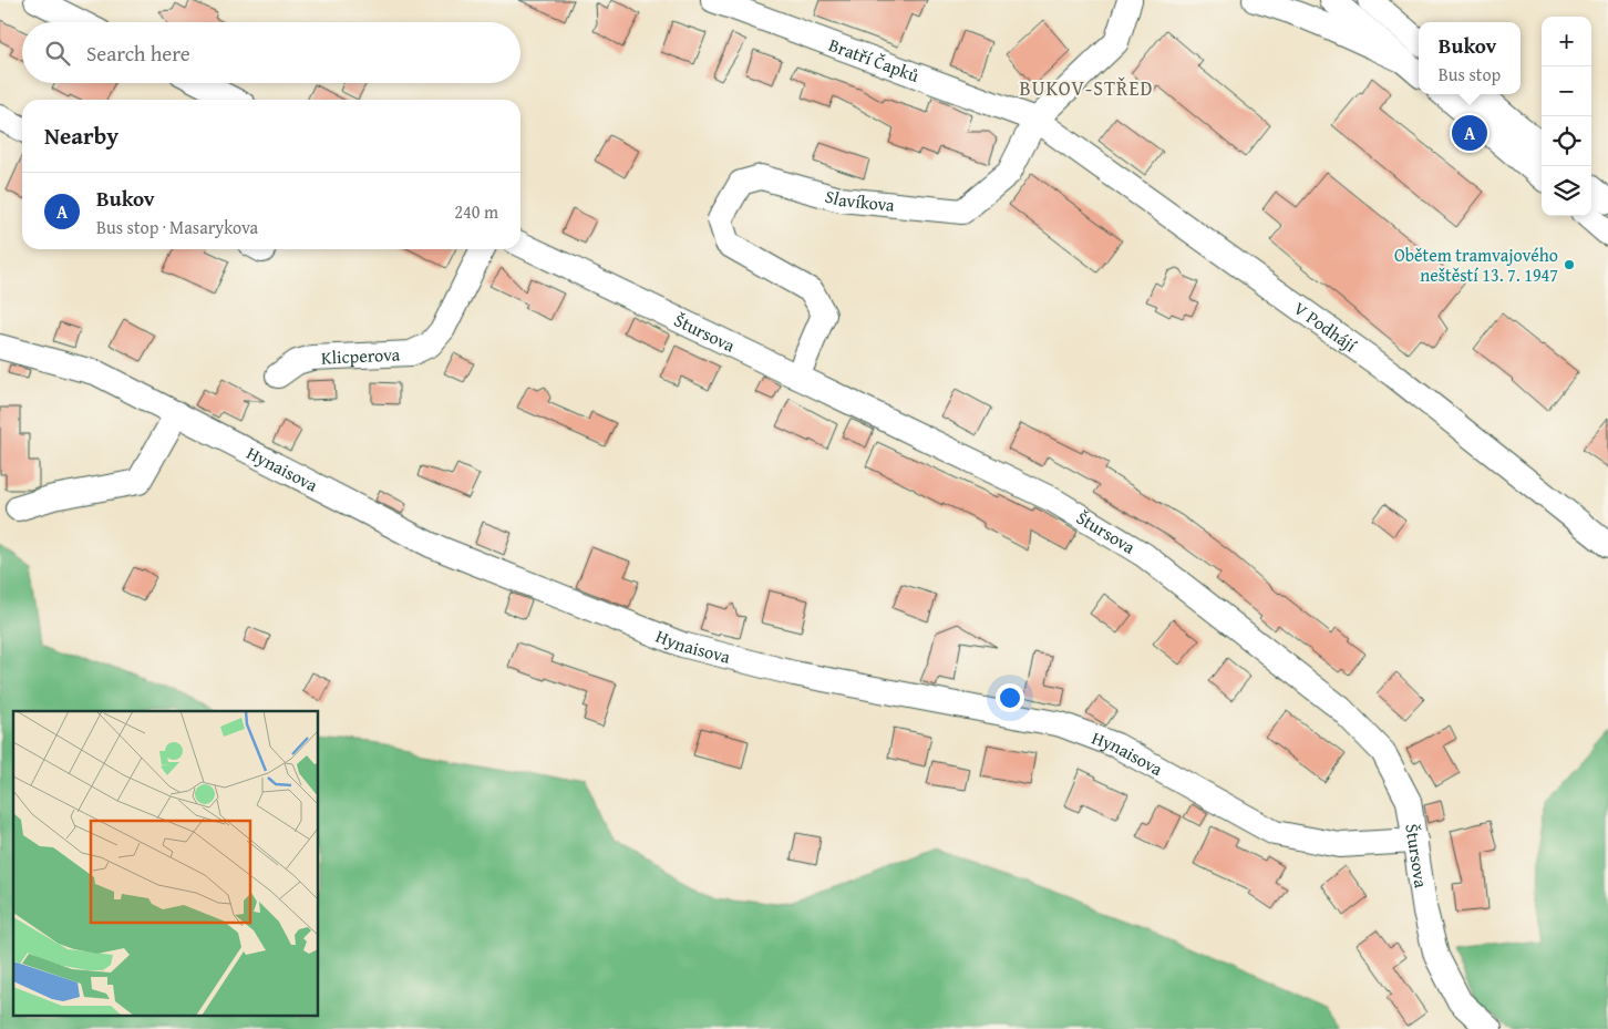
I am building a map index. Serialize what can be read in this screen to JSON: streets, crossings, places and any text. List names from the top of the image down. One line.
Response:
{"streets":{"street":["Bratří Čapků","Slavíkova","V Podhájí","Štursova","Klicperova","Hynaisova"]},"crossings":[["Bratří Čapků","Slavíkova"],["Bratří Čapků","V Podhájí"],["Slavíkova","V Podhájí"],["Slavíkova","Štursova"],["Štursova","Hynaisova"]],"districts":["BUKOV-STŘED"],"places":["Obětem tramvajového neštěstí 13. 7. 1947"],"page":{"map_buttons":["+","−"],"popup":["Bukov","Bus stop"],"search":"Search here","heading":"Nearby","pins":"A","list":[{"mark":"A","name":"Bukov","note":"Bus stop · Masarykova","value":"240 m"}]}}
